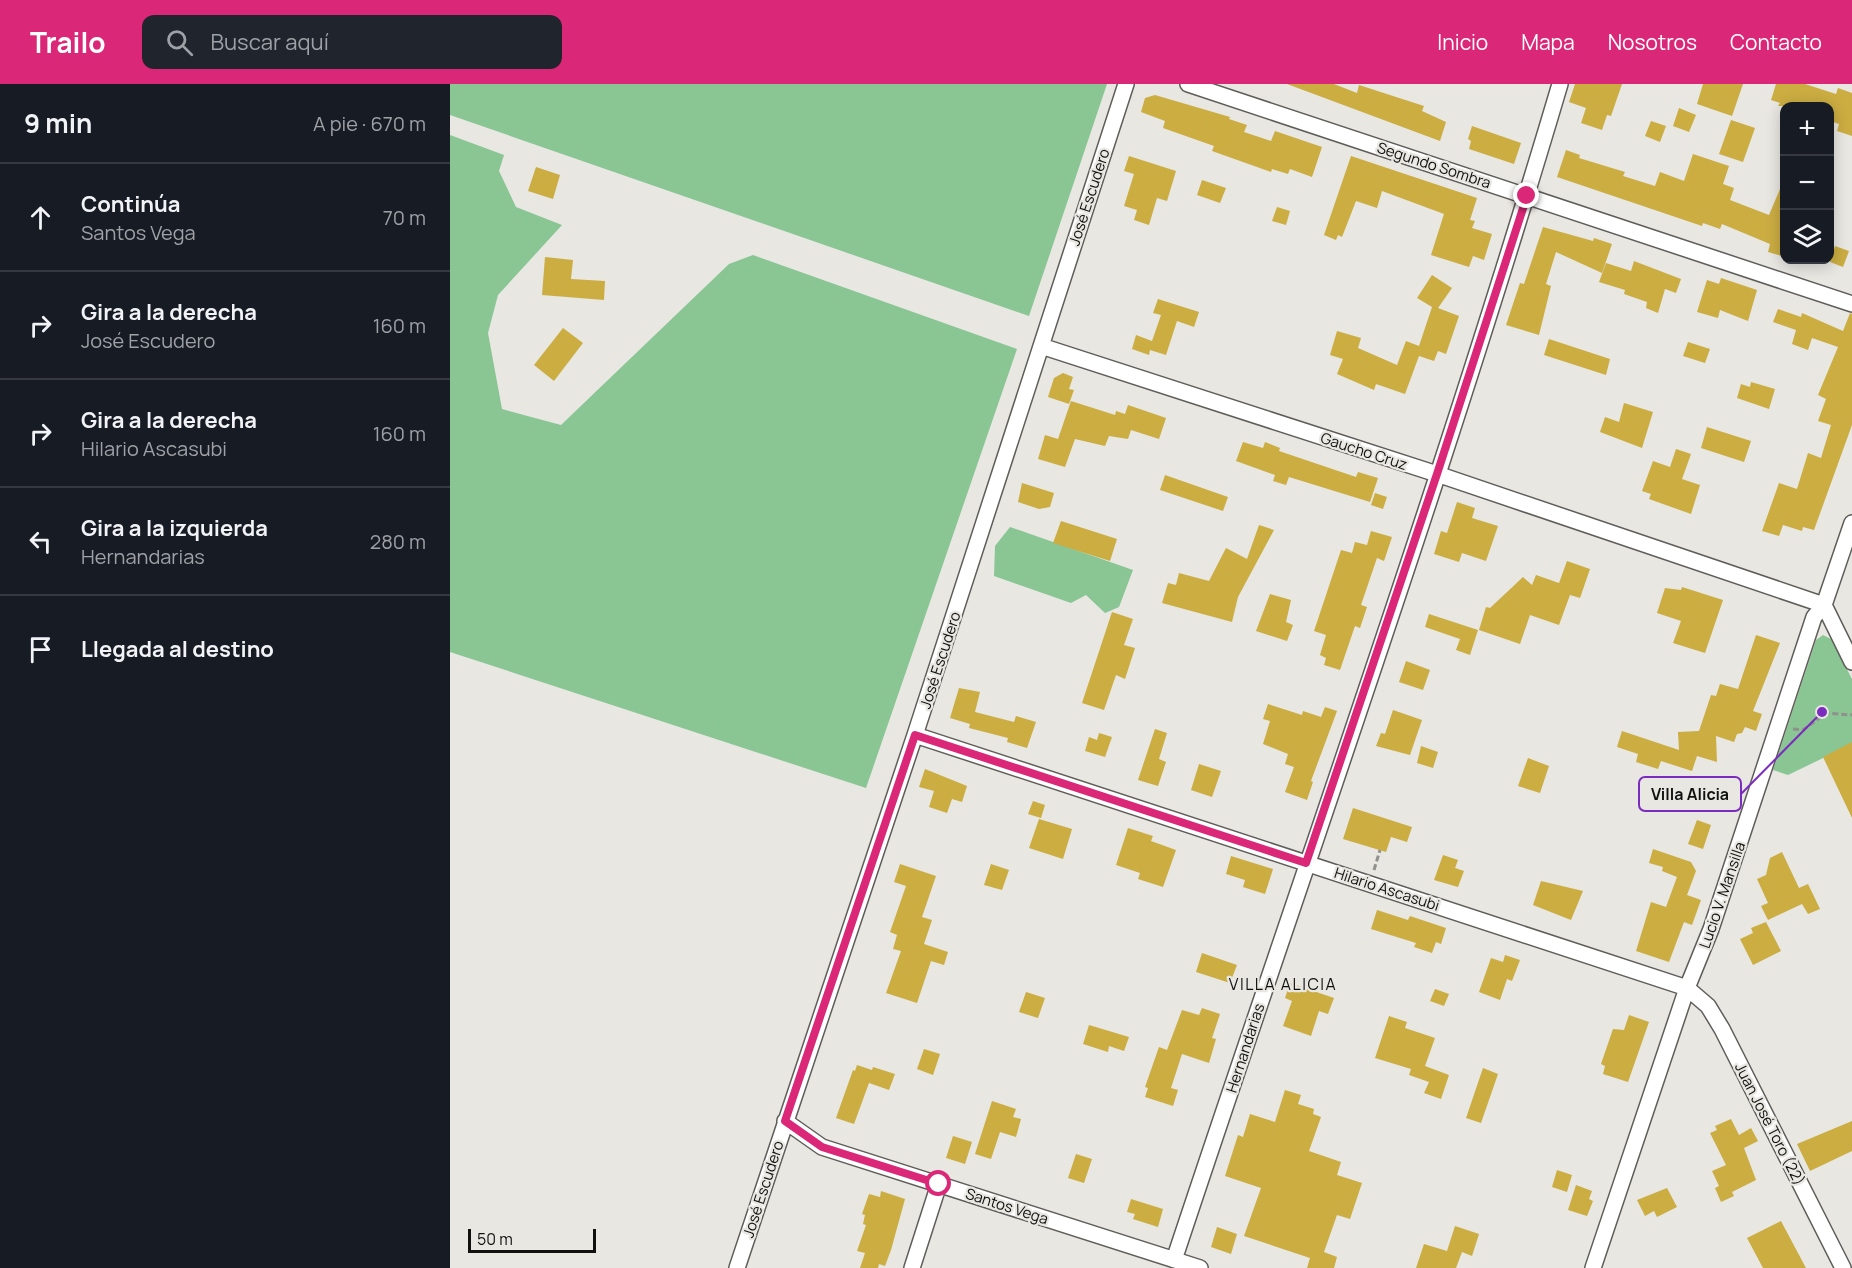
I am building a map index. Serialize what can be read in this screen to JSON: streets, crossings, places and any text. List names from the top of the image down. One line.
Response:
{"streets":{"street":["Segundo Sombra","José Escudero","Gaucho Cruz","Hilario Ascasubi","Lucio V. Mansilla","Hernandarias","Juan José Toro (22)","Santos Vega"]},"crossings":[["Segundo Sombra","Hernandarias"],["José Escudero","Gaucho Cruz"],["José Escudero","Hilario Ascasubi"],["José Escudero","Santos Vega"],["Gaucho Cruz","Lucio V. Mansilla"],["Gaucho Cruz","Hernandarias"],["Hilario Ascasubi","Lucio V. Mansilla"],["Hilario Ascasubi","Hernandarias"],["Hilario Ascasubi","Juan José Toro (22)"],["Lucio V. Mansilla","Juan José Toro (22)"],["Hernandarias","Santos Vega"]],"districts":["VILLA ALICIA"],"places":["Villa Alicia"],"scale_bar":"50 m","page":{"header":"Trailo","search":"Buscar aquí","nav":["Inicio","Mapa","Nosotros","Contacto"],"heading":["9 min","A pie · 670 m"],"map_buttons":["+","−"],"list":[["Continúa","Santos Vega","70 m"],["Gira a la derecha","José Escudero","160 m"],["Gira a la derecha","Hilario Ascasubi","160 m"],["Gira a la izquierda","Hernandarias","280 m"],"Llegada al destino"],"scale":"50 m"}}
